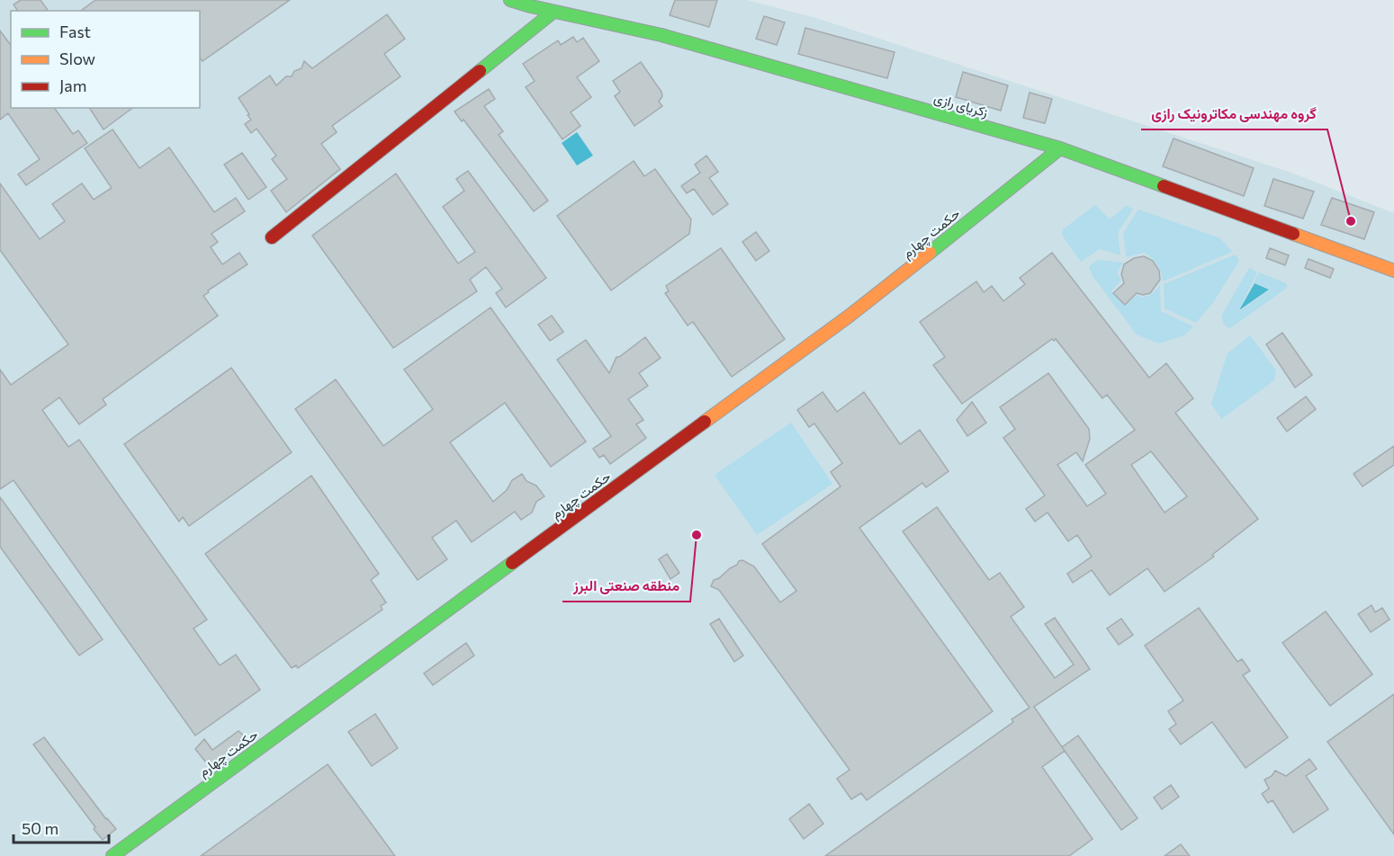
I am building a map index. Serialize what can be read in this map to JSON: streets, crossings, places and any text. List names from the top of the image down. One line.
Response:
{"streets":{"street":["زکریای رازی","حکمت چهارم"]},"crossings":[["زکریای رازی","حکمت چهارم"]],"places":["گروه مهندسی مکاترونیک رازی","منطقه صنعتی البرز"],"legend":["Fast","Slow","Jam"],"scale_bar":"50 m"}
